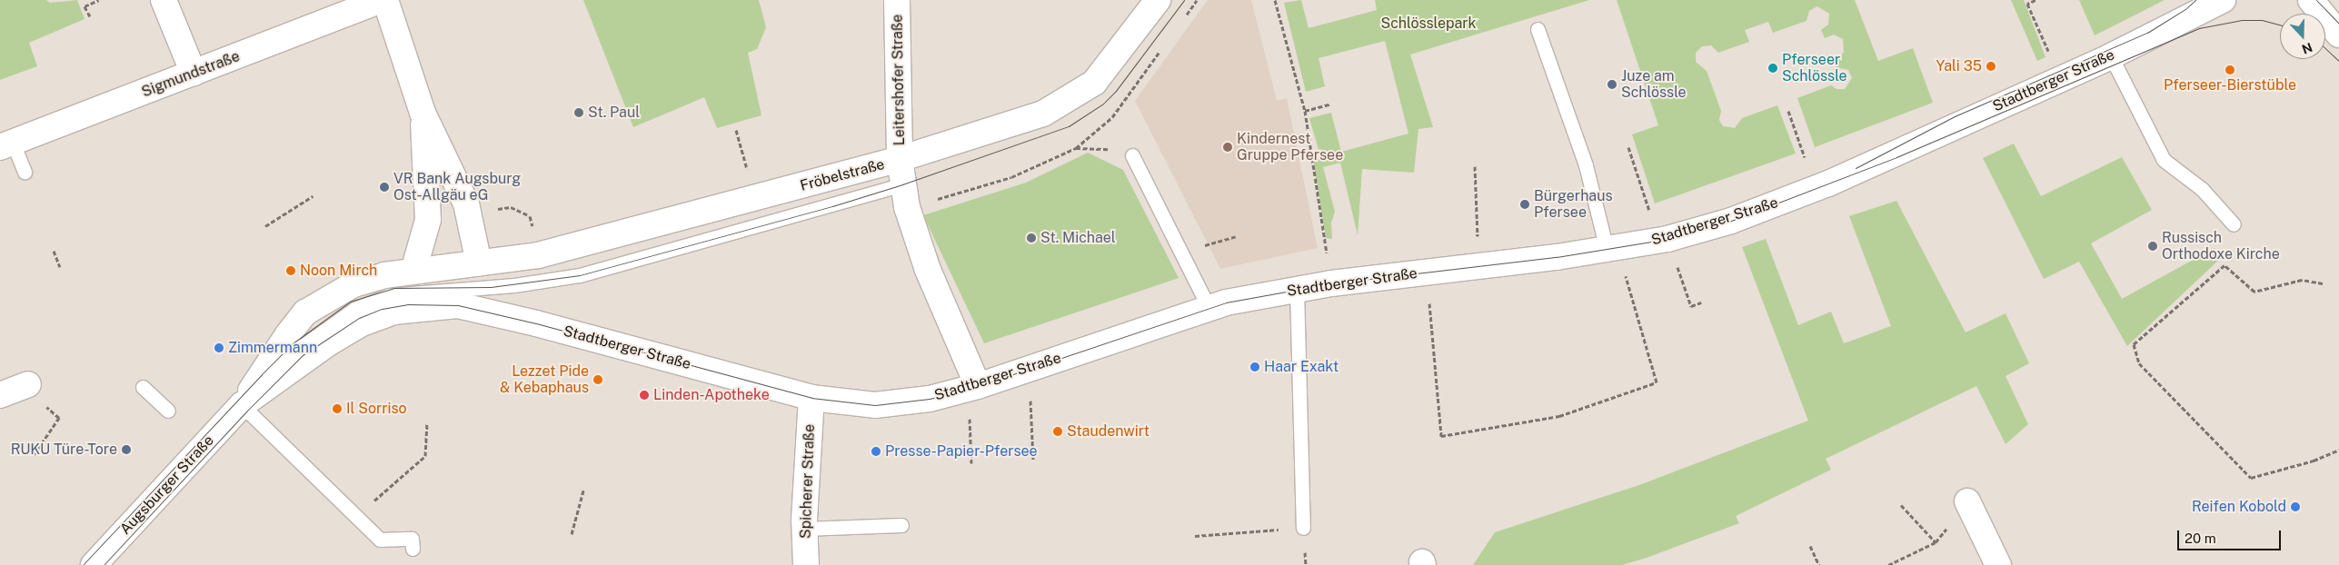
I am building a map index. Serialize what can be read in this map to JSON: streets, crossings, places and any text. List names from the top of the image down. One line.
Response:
{"streets":{"street":["Sigmundstraße","Leitershofer Straße","Stadtberger Straße","Fröbelstraße","Spicherer Straße","Augsburger Straße"]},"crossings":[["Leitershofer Straße","Stadtberger Straße"],["Leitershofer Straße","Fröbelstraße"],["Stadtberger Straße","Spicherer Straße"],["Stadtberger Straße","Augsburger Straße"],["Fröbelstraße","Augsburger Straße"]],"parks":["Schlösslepark"],"places":["Yali 35","Pferseer Schlössle","Pferseer-Bierstüble","Juze am Schlössle","St. Paul","Kindernest Gruppe Pfersee","VR Bank Augsburg Ost-Allgäu eG","Bürgerhaus Pfersee","St. Michael","Russisch Orthodoxe Kirche","Noon Mirch","Zimmermann","Haar Exakt","Lezzet Pide & Kebaphaus","Linden-Apotheke","Il Sorriso","Staudenwirt","RUKU Türe-Tore","Presse-Papier-Pfersee","Reifen Kobold"],"scale_bar":"20 m","north":"bottom"}
